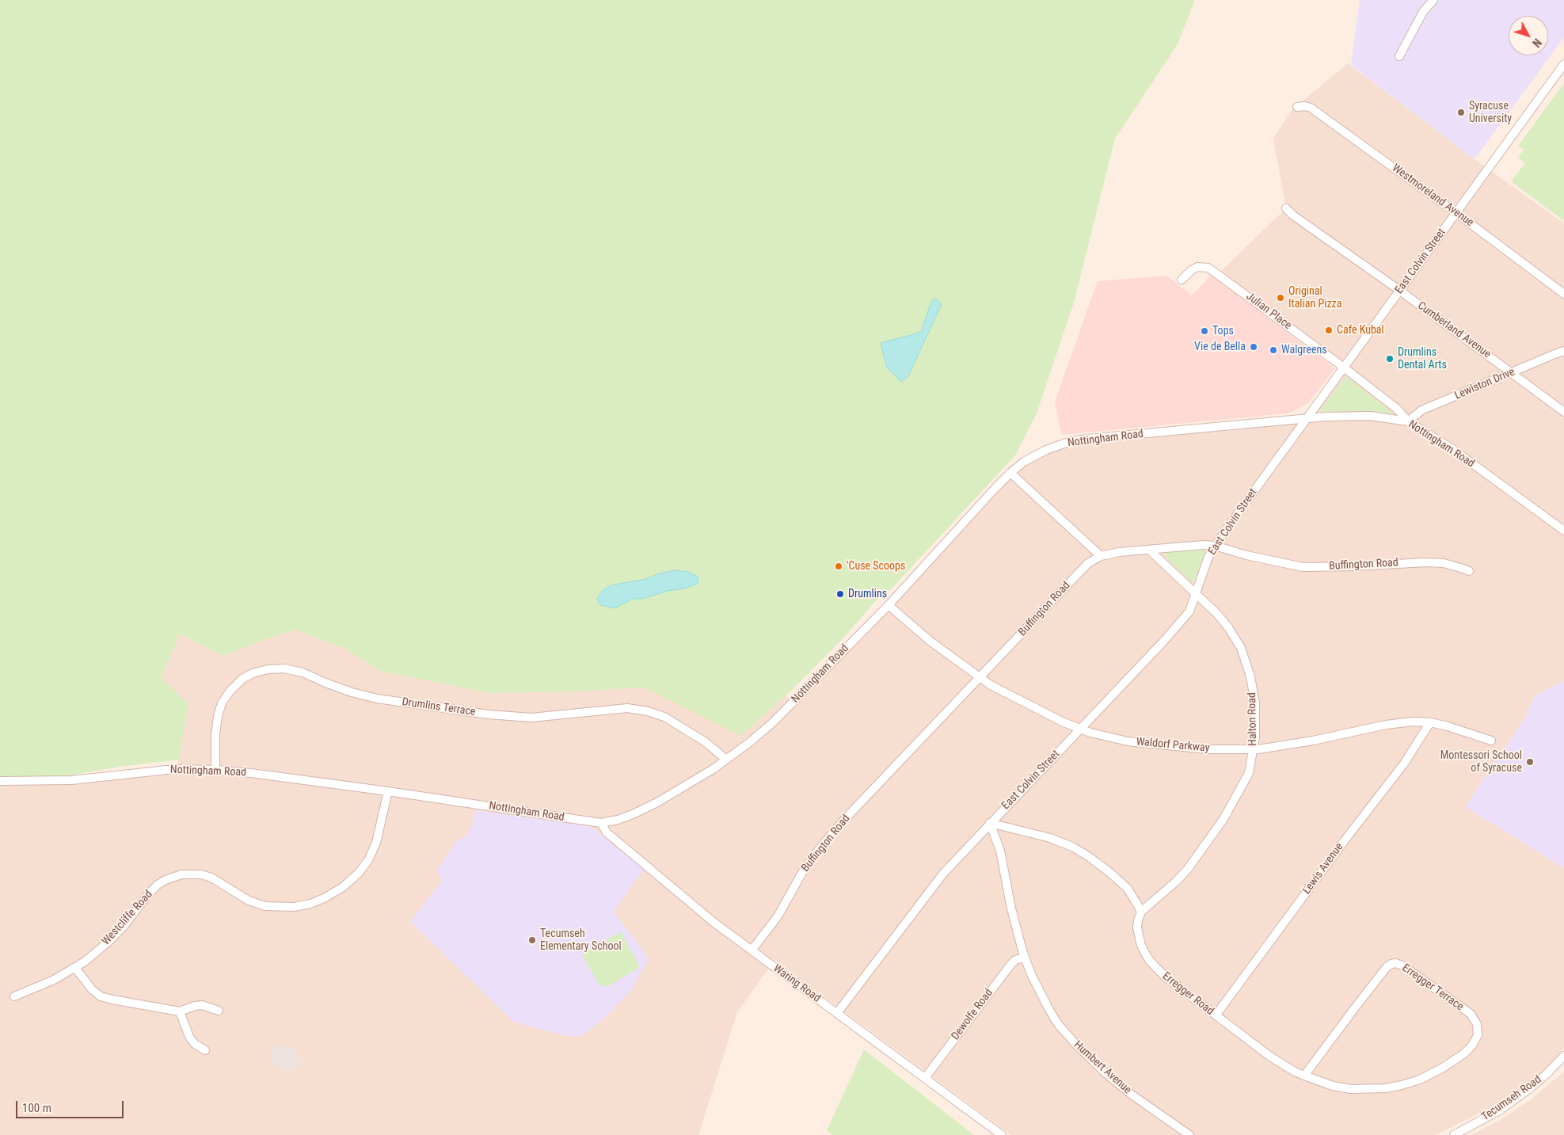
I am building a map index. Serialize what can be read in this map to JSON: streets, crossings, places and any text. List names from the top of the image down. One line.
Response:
{"streets":{"street":["Westmoreland Avenue","East Colvin Street","Julian Place","Cumberland Avenue","Lewiston Drive","Nottingham Road","Buffington Road","Drumlins Terrace","Halton Road","Waldorf Parkway","Lewis Avenue","Westcliffe Road","Waring Road","Erregger Terrace","Erregger Road","Dewolfe Road","Humbert Avenue","Tecumseh Road"]},"crossings":[["Westmoreland Avenue","East Colvin Street"],["East Colvin Street","Julian Place"],["East Colvin Street","Cumberland Avenue"],["East Colvin Street","Nottingham Road"],["East Colvin Street","Buffington Road"],["East Colvin Street","Halton Road"],["East Colvin Street","Waldorf Parkway"],["East Colvin Street","Waring Road"],["East Colvin Street","Humbert Avenue"],["Julian Place","Lewiston Drive"],["Julian Place","Nottingham Road"],["Cumberland Avenue","Lewiston Drive"],["Lewiston Drive","Nottingham Road"],["Nottingham Road","Drumlins Terrace"],["Nottingham Road","Waldorf Parkway"],["Nottingham Road","Westcliffe Road"],["Nottingham Road","Waring Road"],["Buffington Road","Halton Road"],["Buffington Road","Waldorf Parkway"],["Buffington Road","Waring Road"],["Halton Road","Waldorf Parkway"],["Halton Road","Erregger Road"],["Waldorf Parkway","Lewis Avenue"],["Lewis Avenue","Erregger Road"],["Waring Road","Dewolfe Road"],["Erregger Terrace","Erregger Road"],["Dewolfe Road","Humbert Avenue"]],"places":["Syracuse University","Original Italian Pizza","Cafe Kubal","Tops","Vie de Bella","Walgreens","Drumlins Dental Arts","'Cuse Scoops","Drumlins","Montessori School of Syracuse","Tecumseh Elementary School"],"scale_bar":"100 m","north":"bottom right"}
